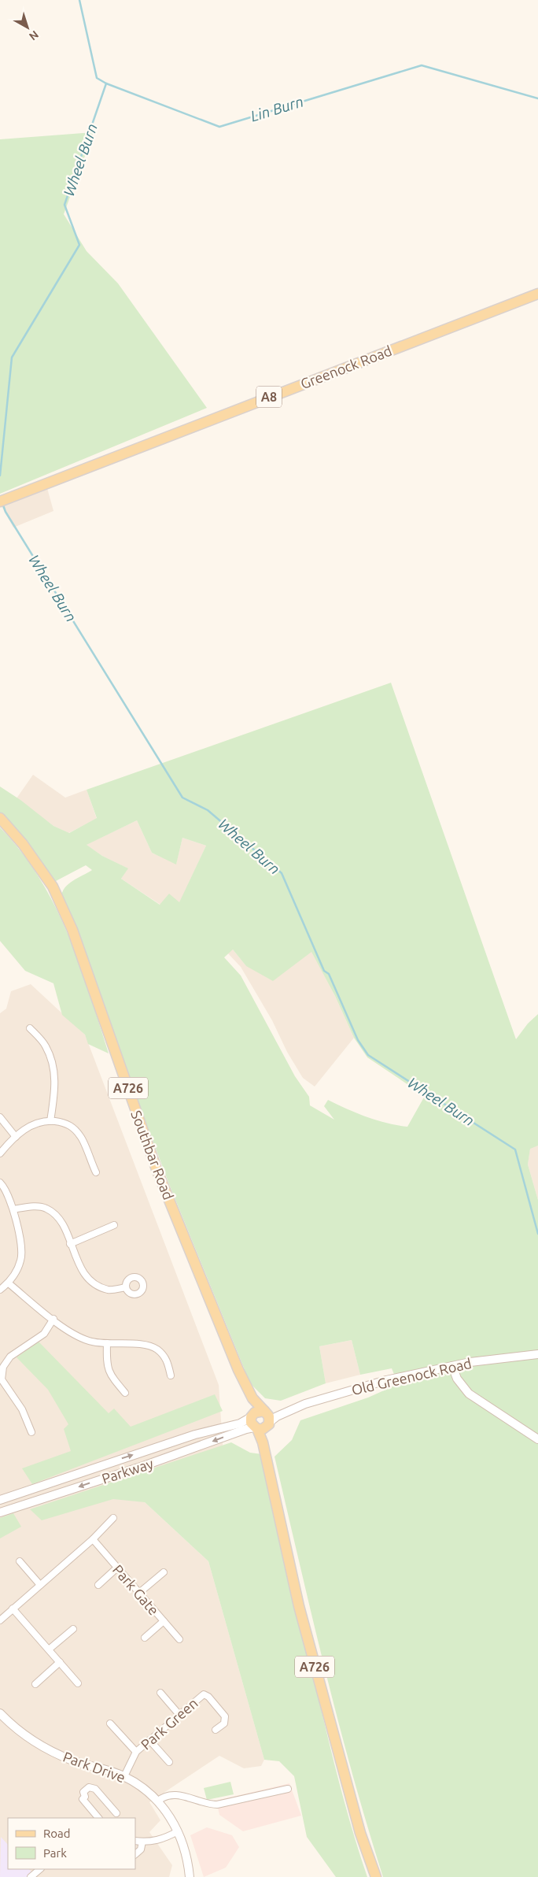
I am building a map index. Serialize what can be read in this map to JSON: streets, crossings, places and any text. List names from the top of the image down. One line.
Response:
{"streets":{"main road":["Greenock Road","A8","A726","Southbar Road"],"street":["Old Greenock Road","Parkway","Park Gate","Park Green","Park Drive"]},"crossings":[["A726","Southbar Road"],["A726","Old Greenock Road"],["A726","Parkway"],["Southbar Road","Old Greenock Road"],["Southbar Road","Parkway"],["Old Greenock Road","Parkway"],["Park Green","Park Drive"]],"water":["Lin Burn","Wheel Burn"],"legend":["Road","Park"],"north":"bottom right"}
